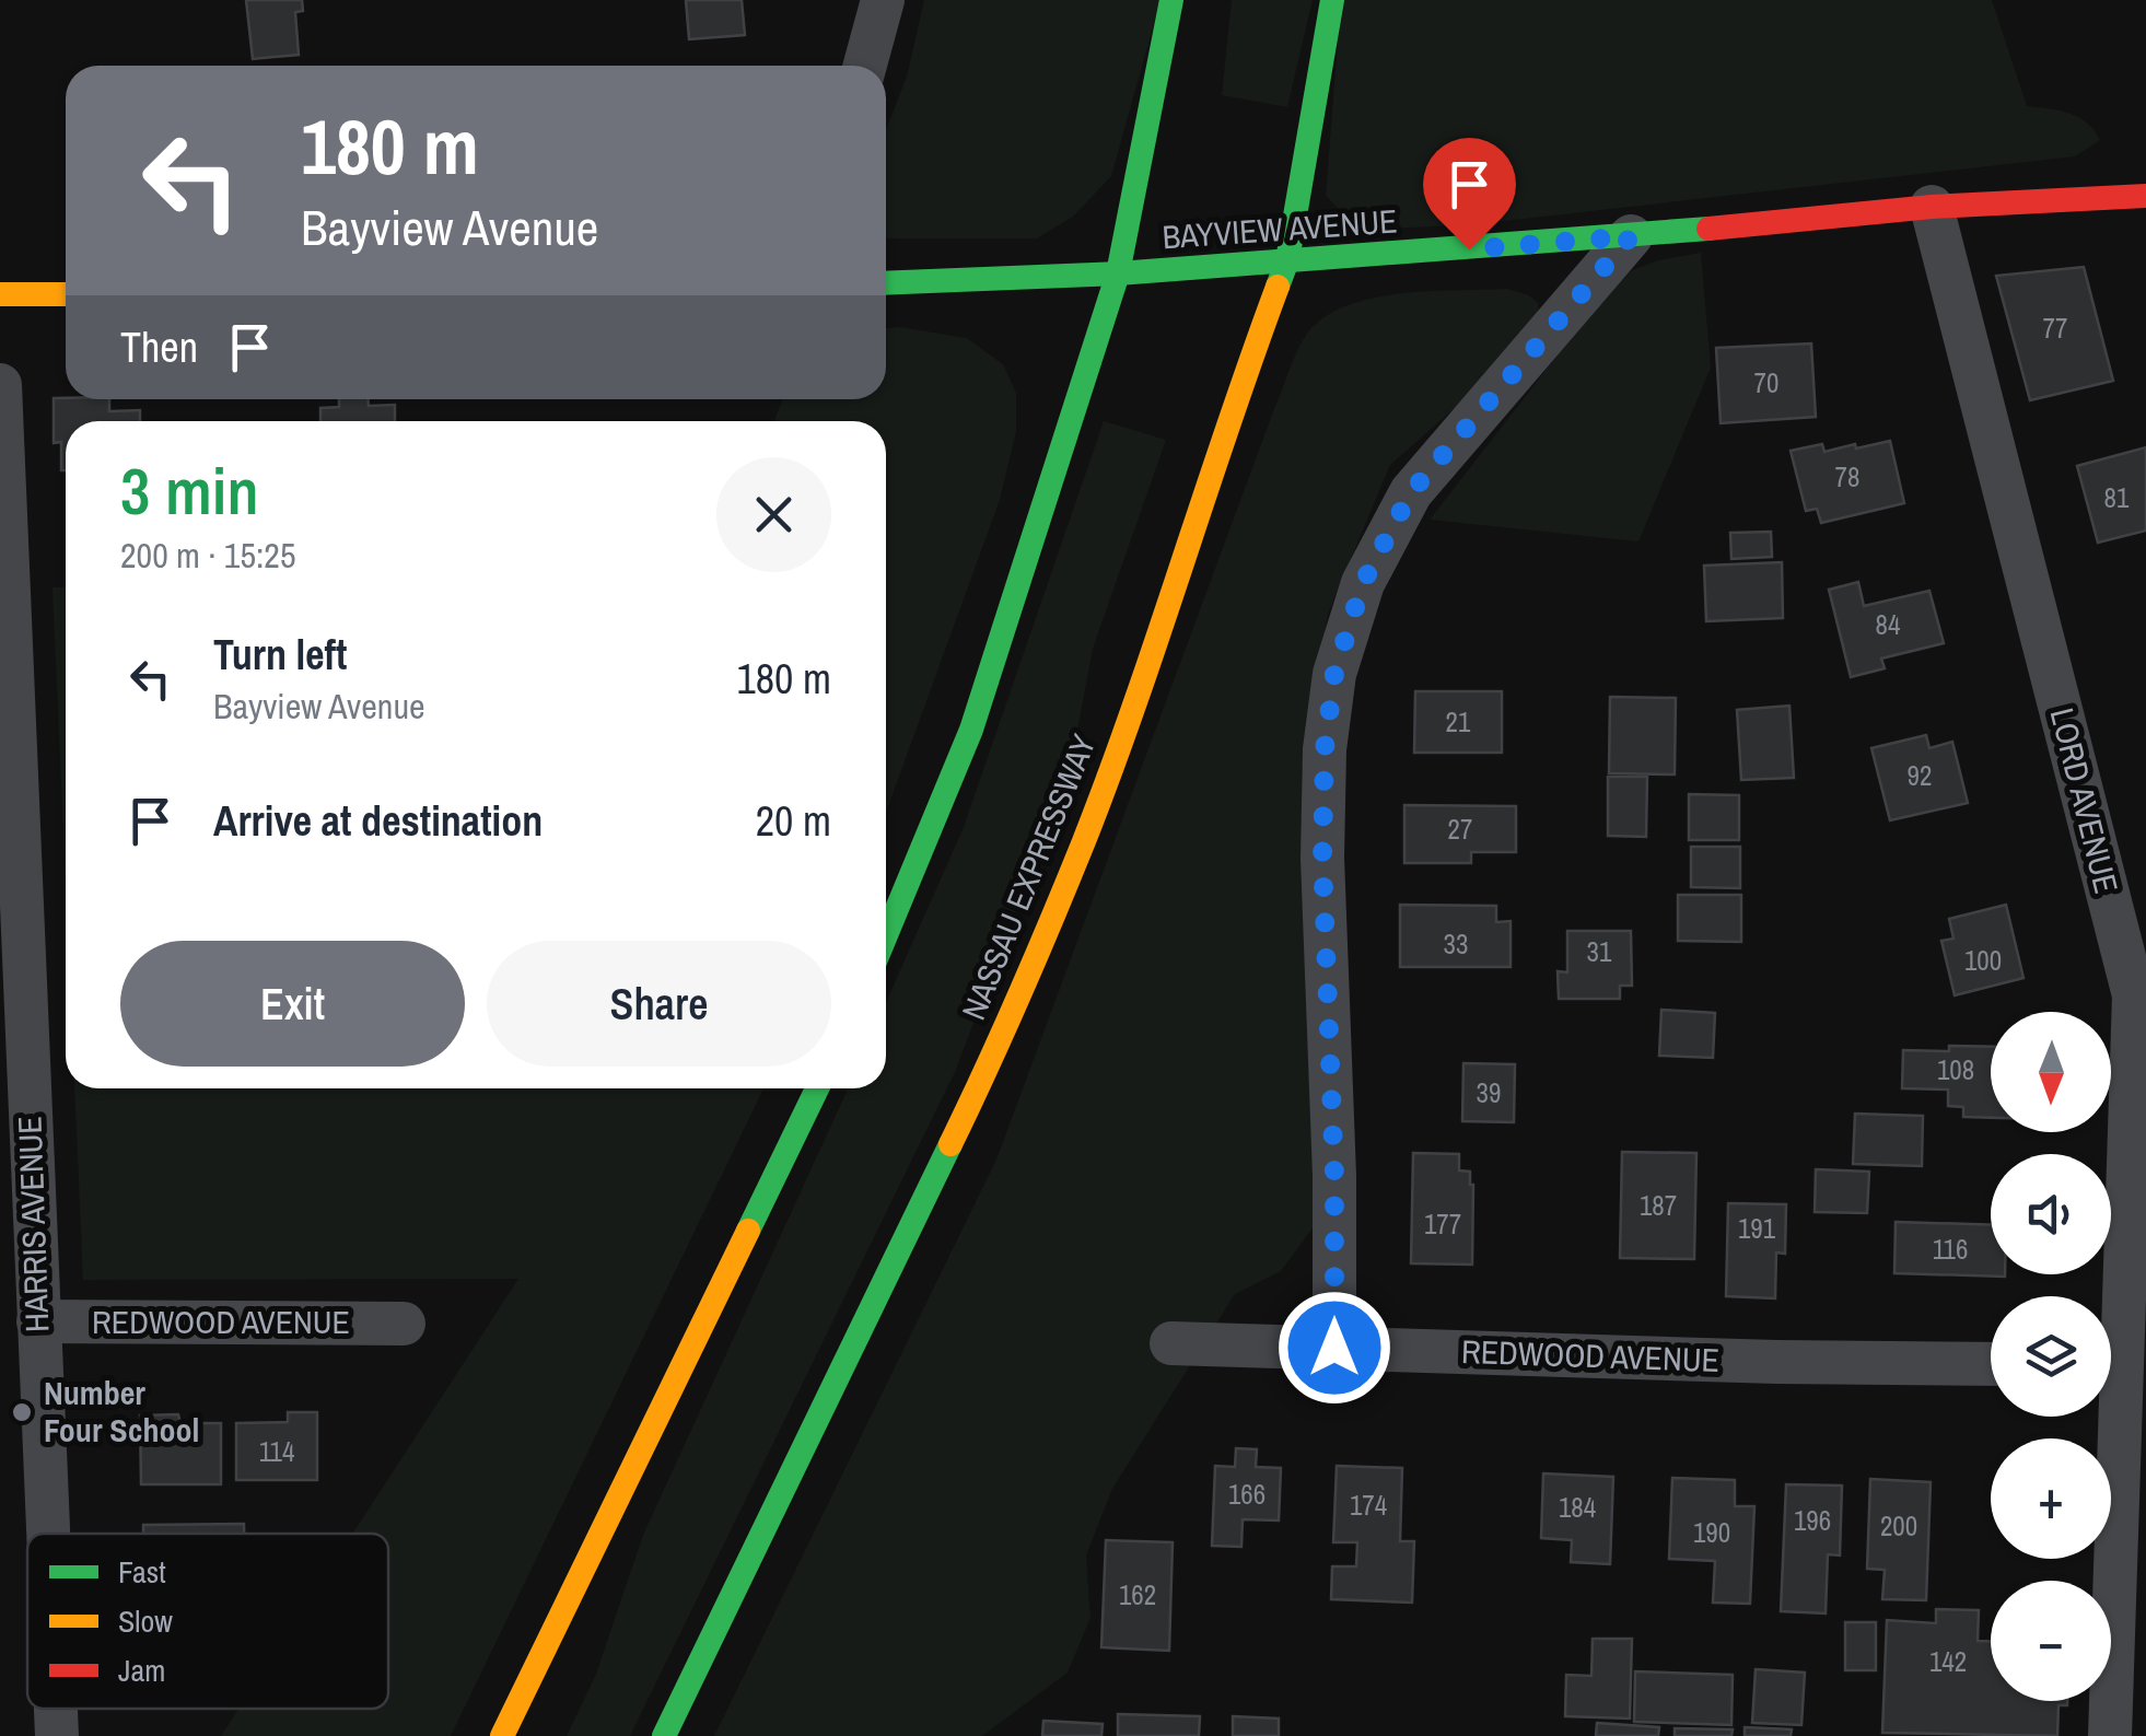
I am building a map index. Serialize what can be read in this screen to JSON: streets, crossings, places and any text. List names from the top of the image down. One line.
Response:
{"streets":{"main road":["BAYVIEW AVENUE","NASSAU EXPRESSWAY"],"street":["LORD AVENUE","HARRIS AVENUE","REDWOOD AVENUE"]},"crossings":[["BAYVIEW AVENUE","LORD AVENUE"],["BAYVIEW AVENUE","NASSAU EXPRESSWAY"],["HARRIS AVENUE","REDWOOD AVENUE"]],"places":["Number Four School"],"house_numbers":["77","70","78","81","84","21","92","27","33","31","100","108","39","187","177","191","116","114","166","174","184","196","200","190","162","142"],"legend":["Fast","Slow","Jam"],"north":"bottom","page":{"turn":["180 m","Bayview Avenue"],"then":"Then","heading":["3 min","200 m · 15:25"],"list":[{"name":"Turn left","note":"Bayview Avenue","value":"180 m"},{"name":"Arrive at destination","value":"20 m"}],"buttons":["Exit","Share"],"map_buttons":["+","−"]}}
